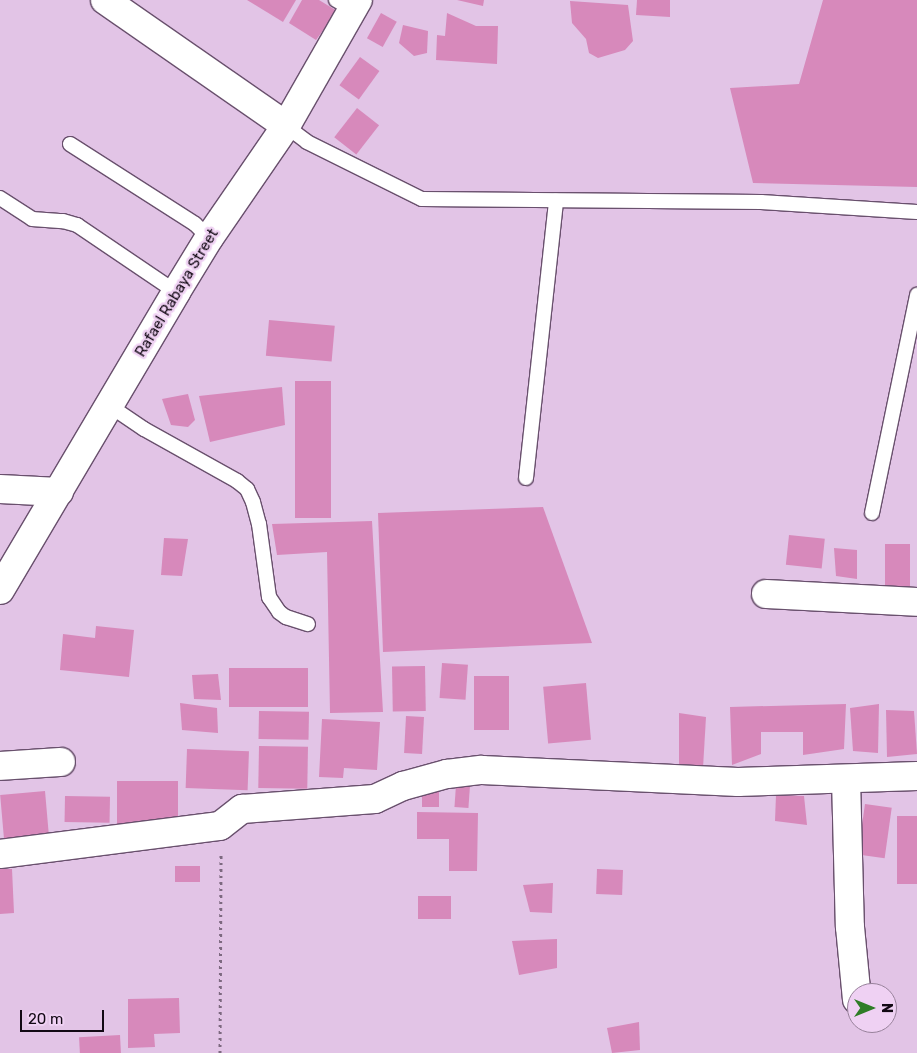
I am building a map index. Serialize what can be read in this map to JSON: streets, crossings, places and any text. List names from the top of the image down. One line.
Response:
{"streets":{"street":["Rafael Rabaya Street"]},"scale_bar":"20 m","north":"right"}
